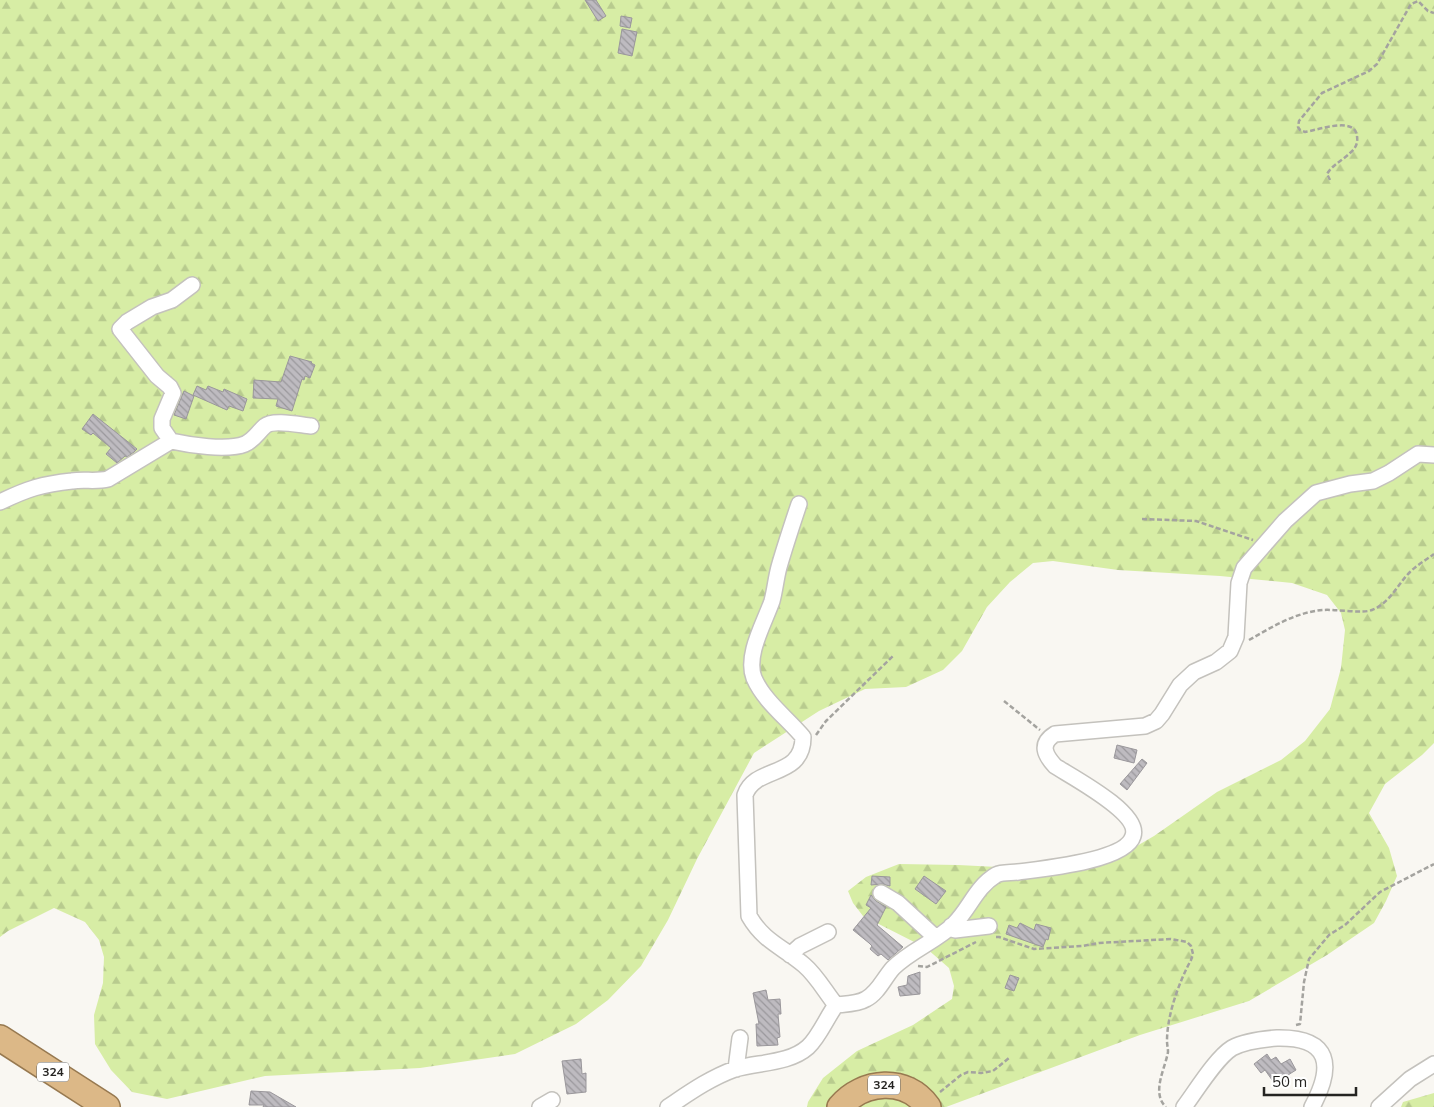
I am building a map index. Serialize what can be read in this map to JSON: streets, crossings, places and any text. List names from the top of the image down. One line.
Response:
{"streets":{"highway":["324"]},"scale_bar":"50 m"}
